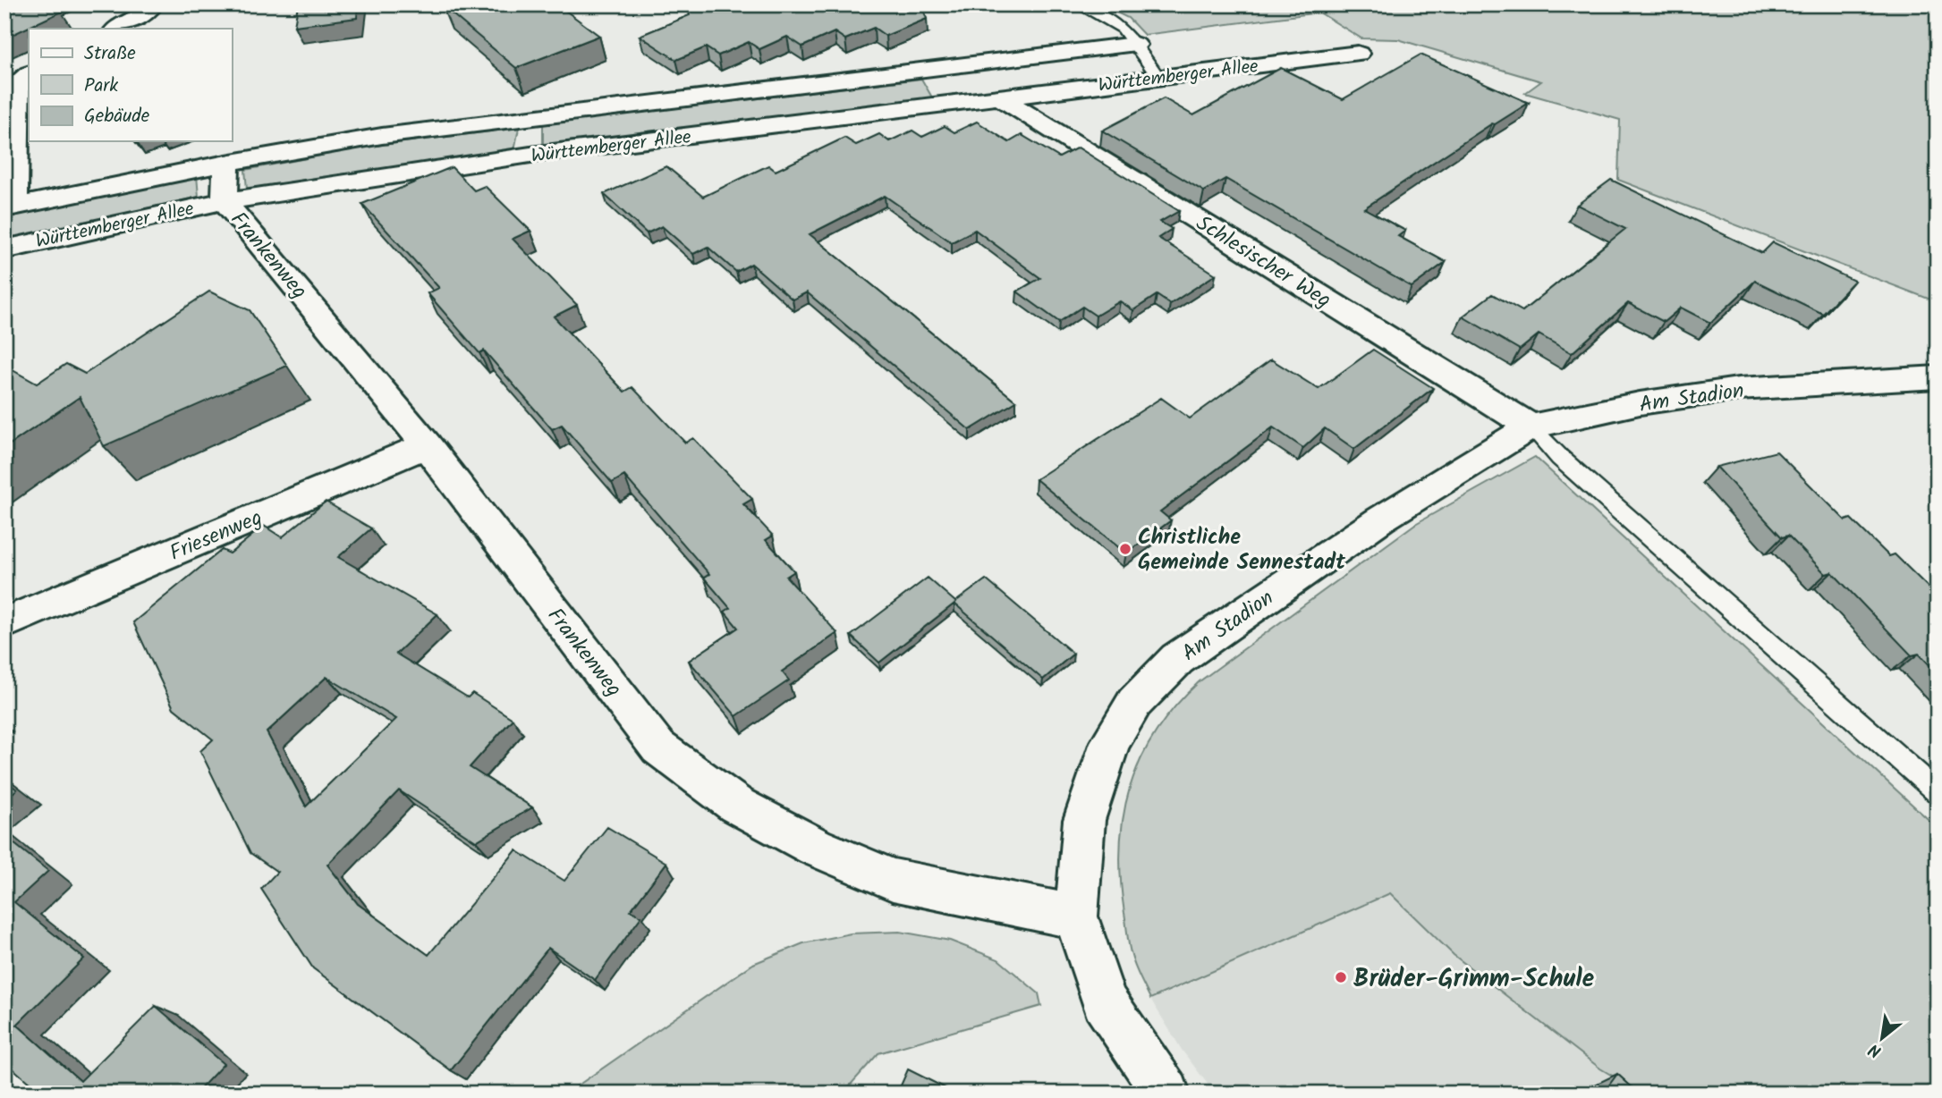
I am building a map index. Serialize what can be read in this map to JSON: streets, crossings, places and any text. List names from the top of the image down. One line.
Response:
{"streets":{"street":["Württemberger Allee","Frankenweg","Schlesischer Weg","Am Stadion","Friesenweg"]},"crossings":[["Württemberger Allee","Frankenweg"],["Württemberger Allee","Schlesischer Weg"],["Frankenweg","Am Stadion"],["Frankenweg","Friesenweg"],["Schlesischer Weg","Am Stadion"]],"places":["Christliche Gemeinde Sennestadt","Brüder-Grimm-Schule"],"legend":["Straße","Park","Gebäude"],"north":"bottom left"}
